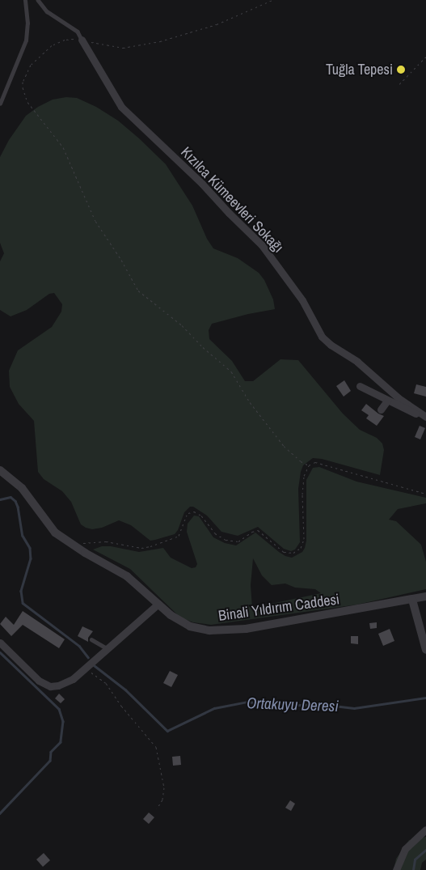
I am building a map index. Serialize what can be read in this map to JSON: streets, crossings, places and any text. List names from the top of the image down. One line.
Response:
{"streets":{"street":["Kızılca Kümeevleri Sokağı","Binali Yıldırım Caddesi"]},"water":["Ortakuyu Deresi"],"places":["Tuğla Tepesi"]}
